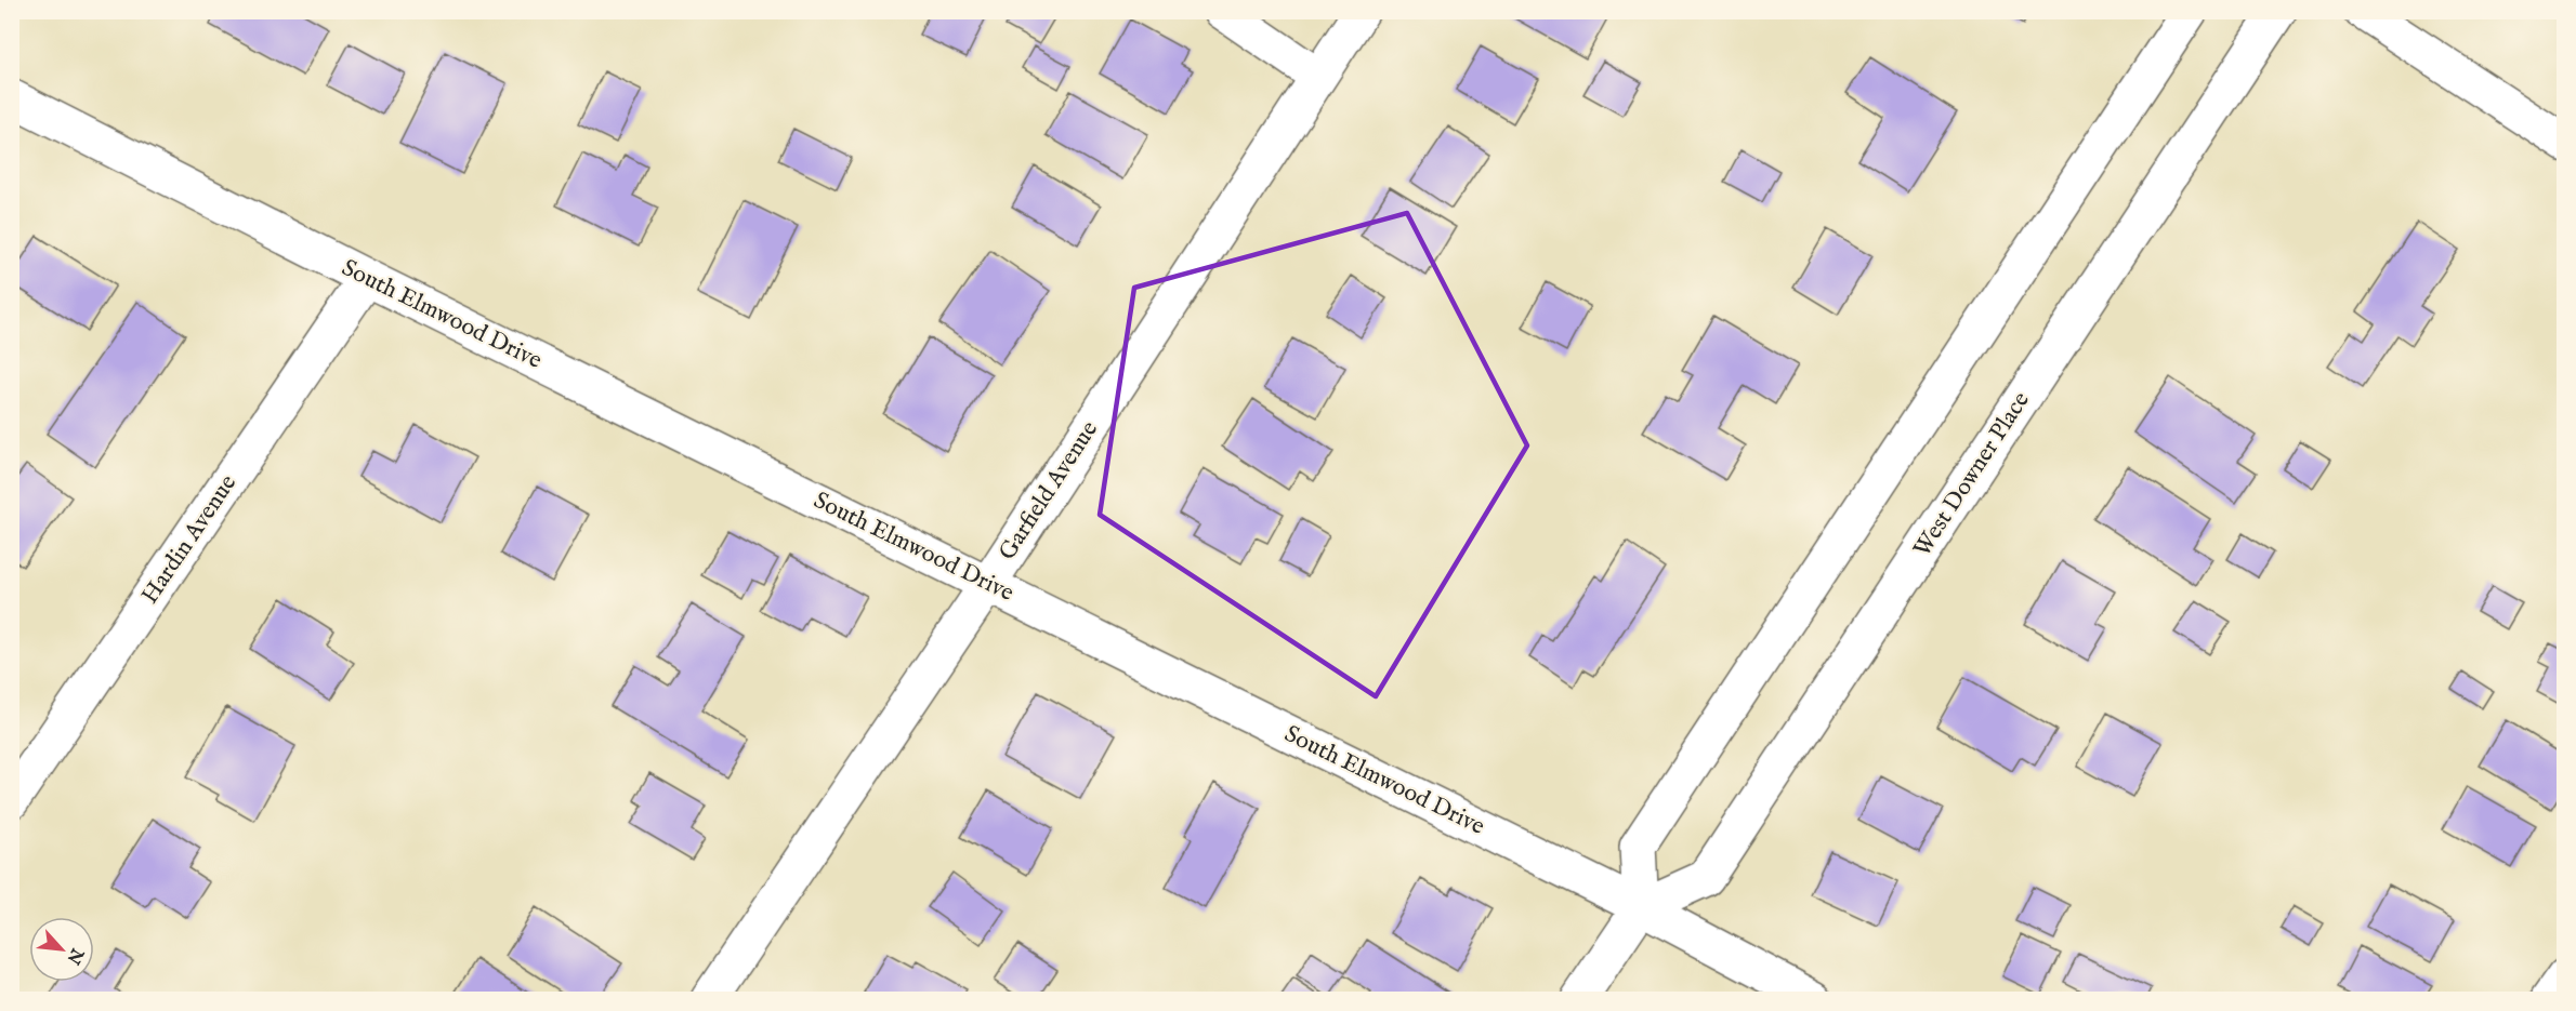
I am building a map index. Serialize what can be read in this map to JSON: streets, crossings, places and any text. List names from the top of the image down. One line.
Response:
{"streets":{"street":["South Elmwood Drive","West Downer Place","Garfield Avenue","Hardin Avenue"]},"crossings":[["South Elmwood Drive","West Downer Place"],["South Elmwood Drive","Garfield Avenue"],["South Elmwood Drive","Hardin Avenue"]],"north":"bottom right"}
